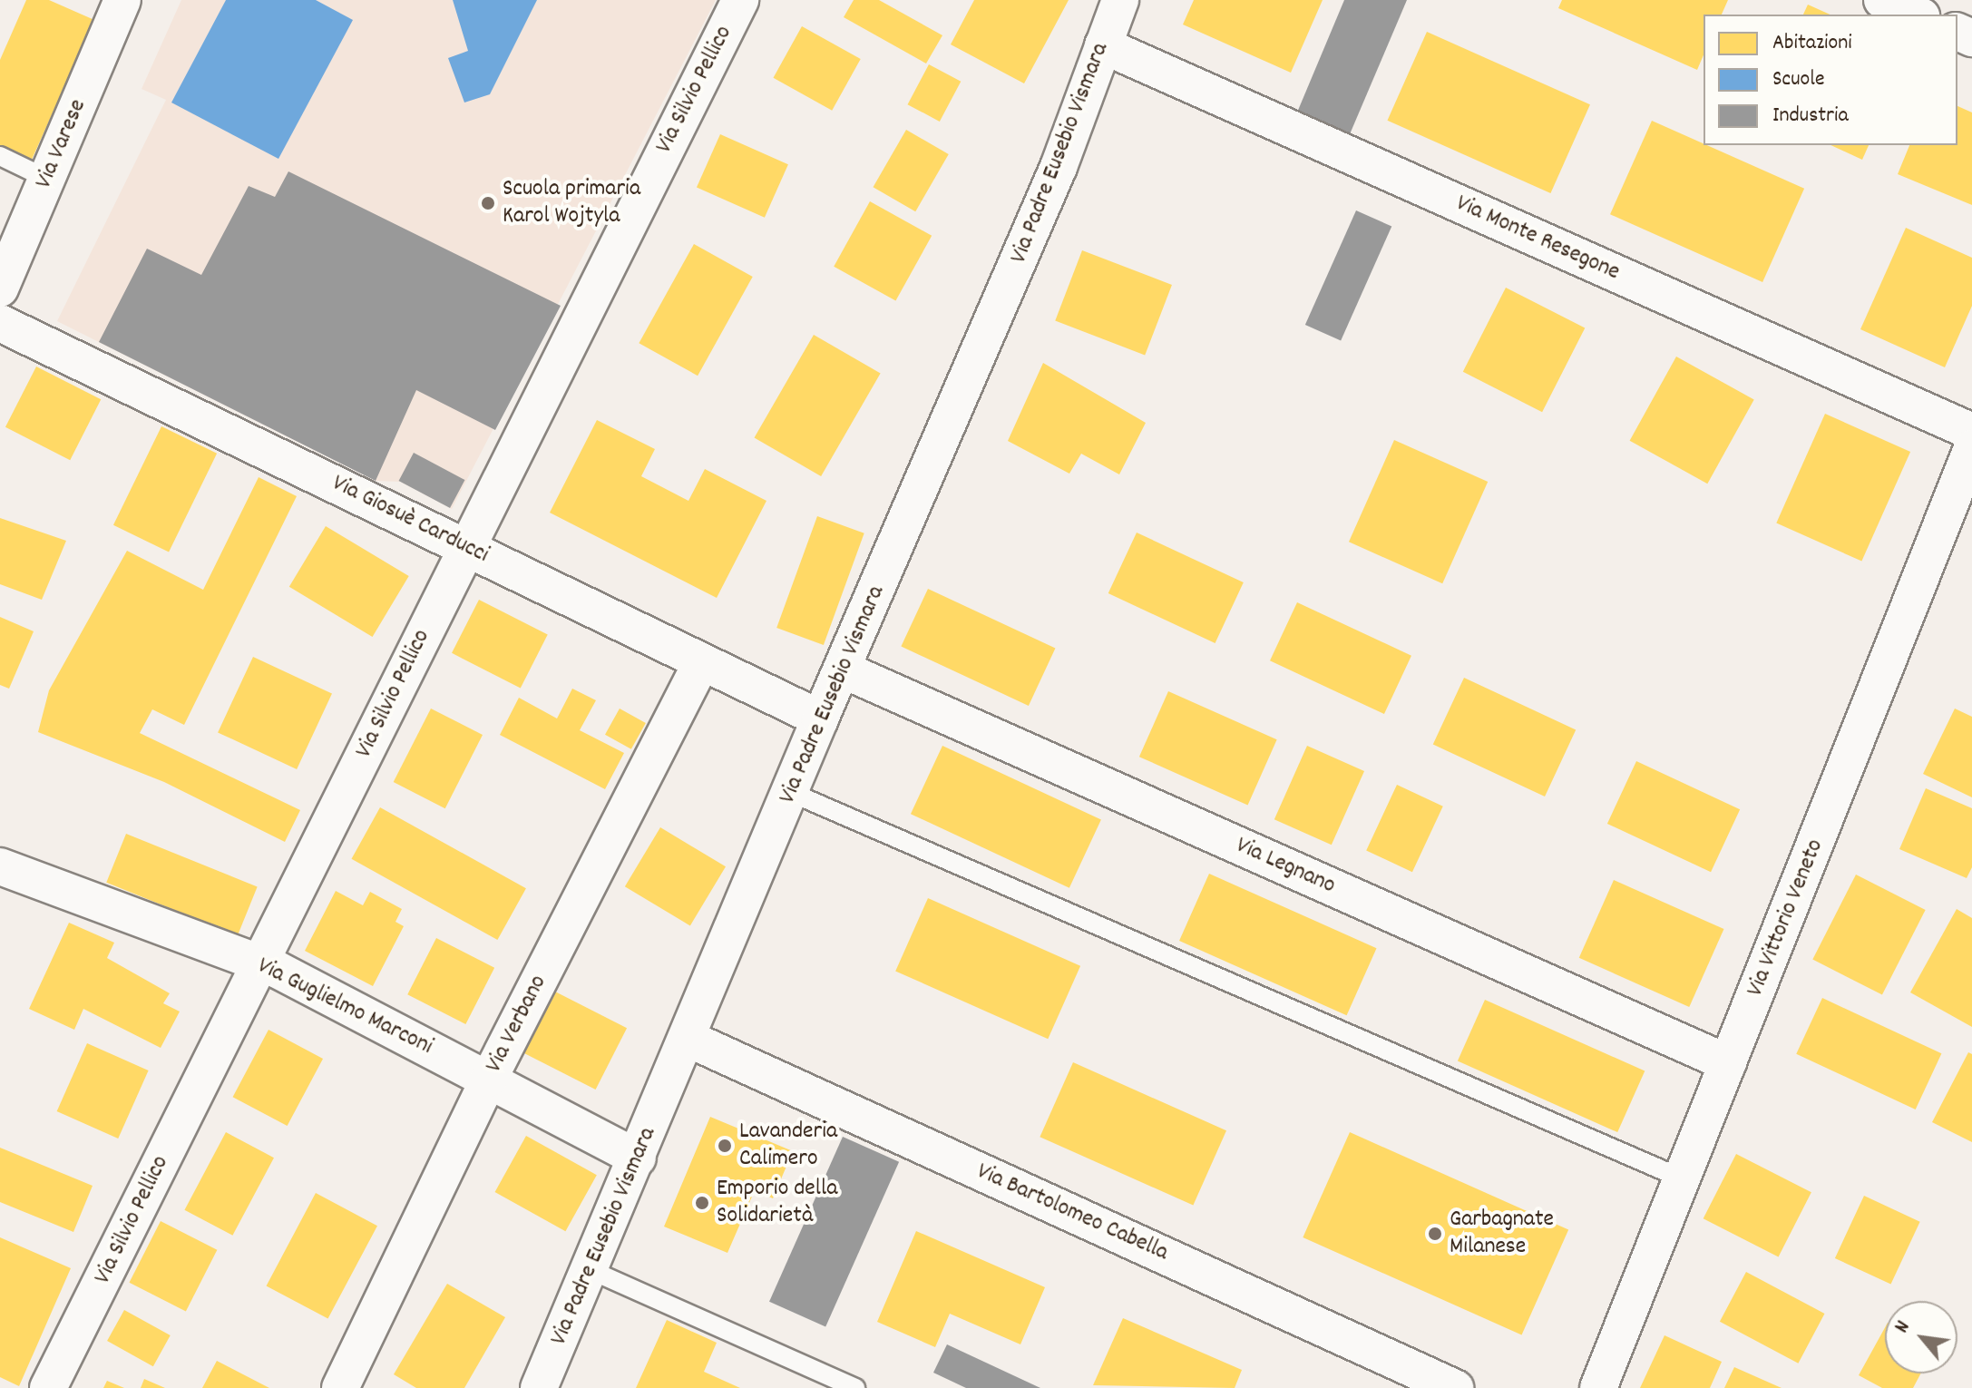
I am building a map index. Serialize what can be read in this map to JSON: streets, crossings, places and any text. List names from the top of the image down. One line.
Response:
{"streets":{"street":["Via Silvio Pellico","Via Varese","Via Padre Eusebio Vismara","Via Monte Resegone","Via Giosuè Carducci","Via Legnano","Via Vittorio Veneto","Via Guglielmo Marconi","Via Verbano","Via Bartolomeo Cabella"]},"crossings":[["Via Silvio Pellico","Via Giosuè Carducci"],["Via Silvio Pellico","Via Guglielmo Marconi"],["Via Padre Eusebio Vismara","Via Monte Resegone"],["Via Padre Eusebio Vismara","Via Giosuè Carducci"],["Via Padre Eusebio Vismara","Via Legnano"],["Via Padre Eusebio Vismara","Via Guglielmo Marconi"],["Via Padre Eusebio Vismara","Via Bartolomeo Cabella"],["Via Giosuè Carducci","Via Verbano"],["Via Legnano","Via Vittorio Veneto"],["Via Guglielmo Marconi","Via Verbano"]],"places":["Scuola primaria Karol Wojtyla","Lavanderia Calimero","Emporio della Solidarietà","Garbagnate Milanese"],"legend":["Abitazioni","Scuole","Industria"],"north":"top left"}
